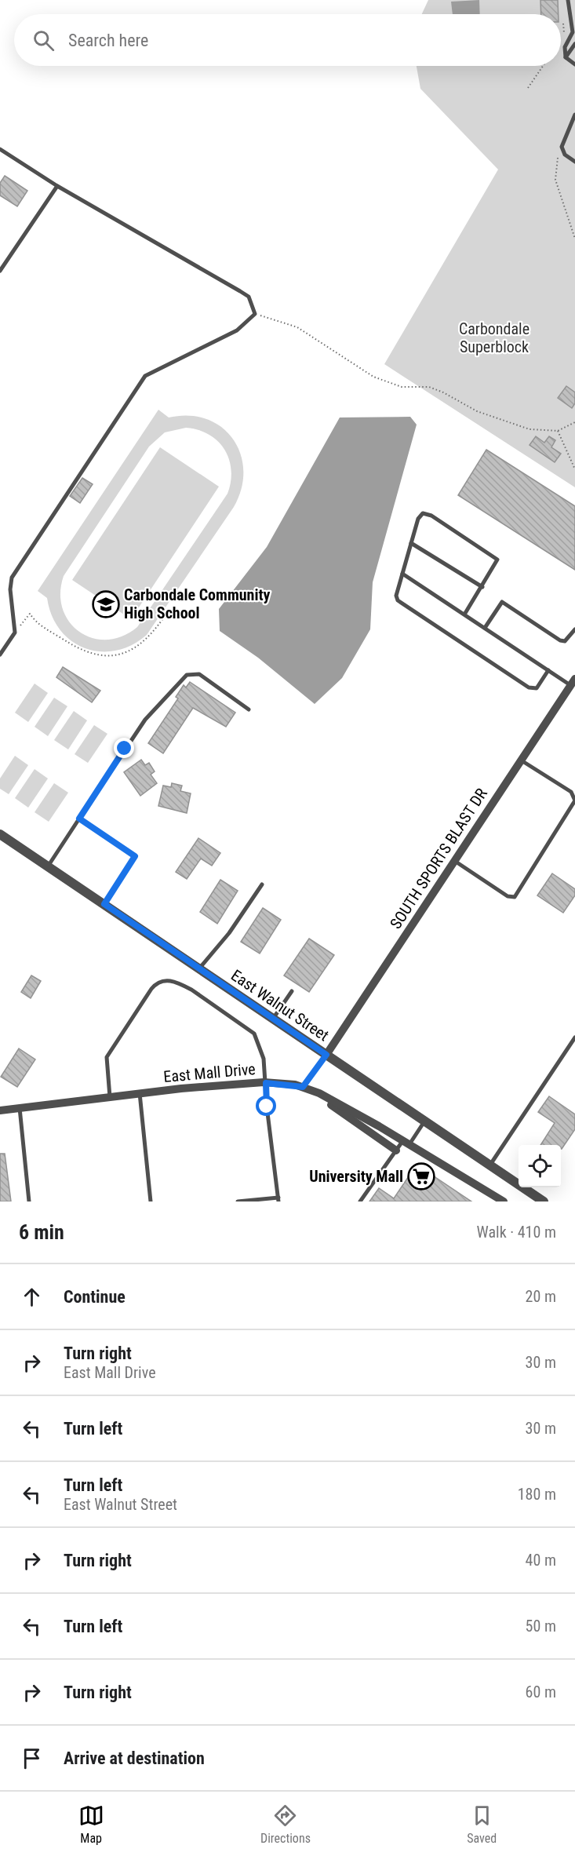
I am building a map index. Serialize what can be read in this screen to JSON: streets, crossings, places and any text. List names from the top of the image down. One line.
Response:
{"streets":{"street":["SOUTH SPORTS BLAST DR","East Walnut Street","East Mall Drive"]},"crossings":[["SOUTH SPORTS BLAST DR","East Walnut Street"]],"parks":["Carbondale Superblock"],"places":{"school or university":["Carbondale Community High School"],"supermarket":["University Mall"]},"page":{"search":"Search here","heading":["6 min","Walk · 410 m"],"list":[["Continue","20 m"],["Turn right","East Mall Drive","30 m"],["Turn left","30 m"],["Turn left","East Walnut Street","180 m"],["Turn right","40 m"],["Turn left","50 m"],["Turn right","60 m"],"Arrive at destination"],"nav":["Map","Directions","Saved"]}}
